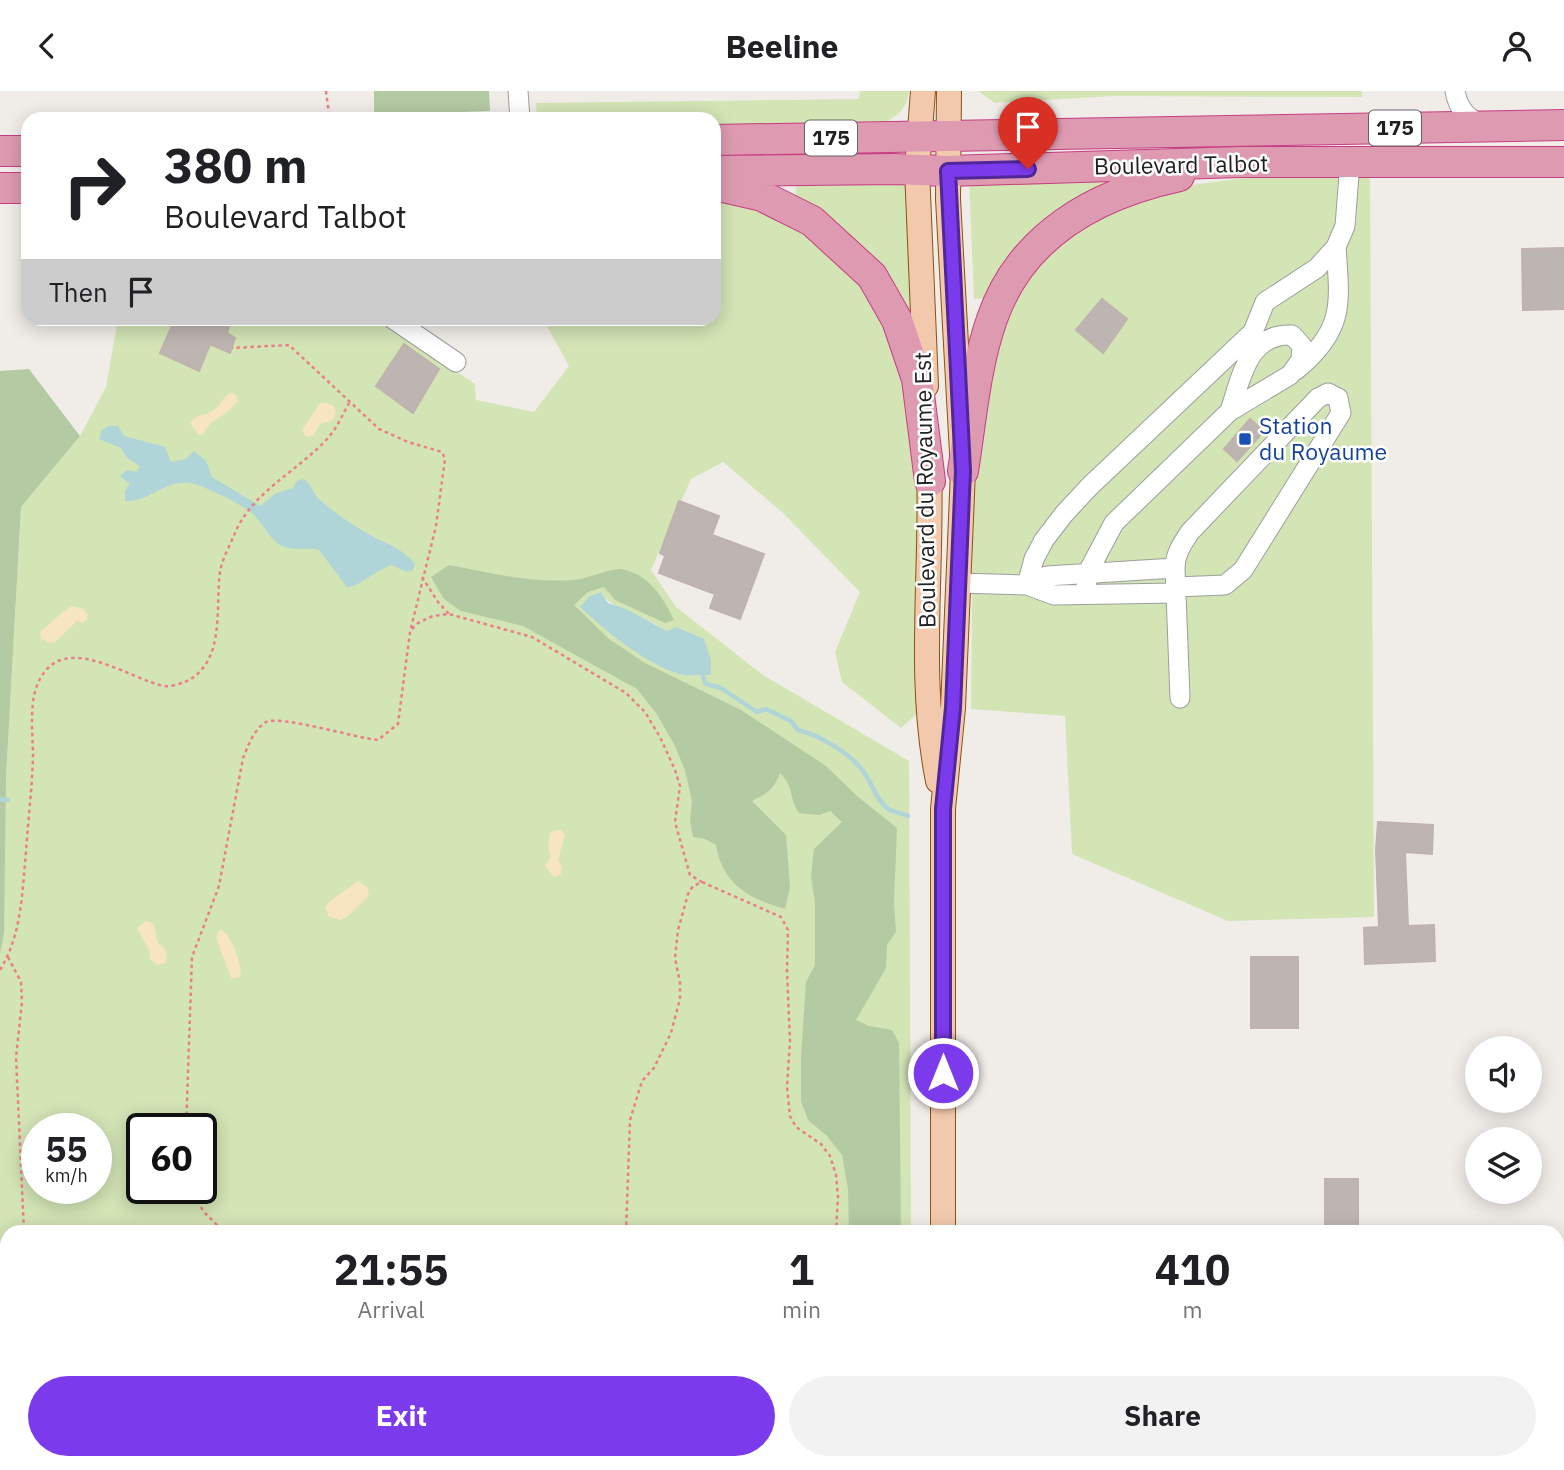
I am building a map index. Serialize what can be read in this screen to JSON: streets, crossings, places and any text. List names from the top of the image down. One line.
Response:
{"streets":{"highway":["175","Boulevard Talbot"],"main road":["Boulevard du Royaume Est"]},"crossings":[["Boulevard Talbot","Boulevard du Royaume Est"]],"places":{"transit":["Station du Royaume"]},"page":{"header":"Beeline","turn":["380 m","Boulevard Talbot"],"then":"Then","speed":"55 km/h","limit":"60","eta":["21:55","Arrival","1","min","410","m"],"buttons":["Exit","Share"]}}
